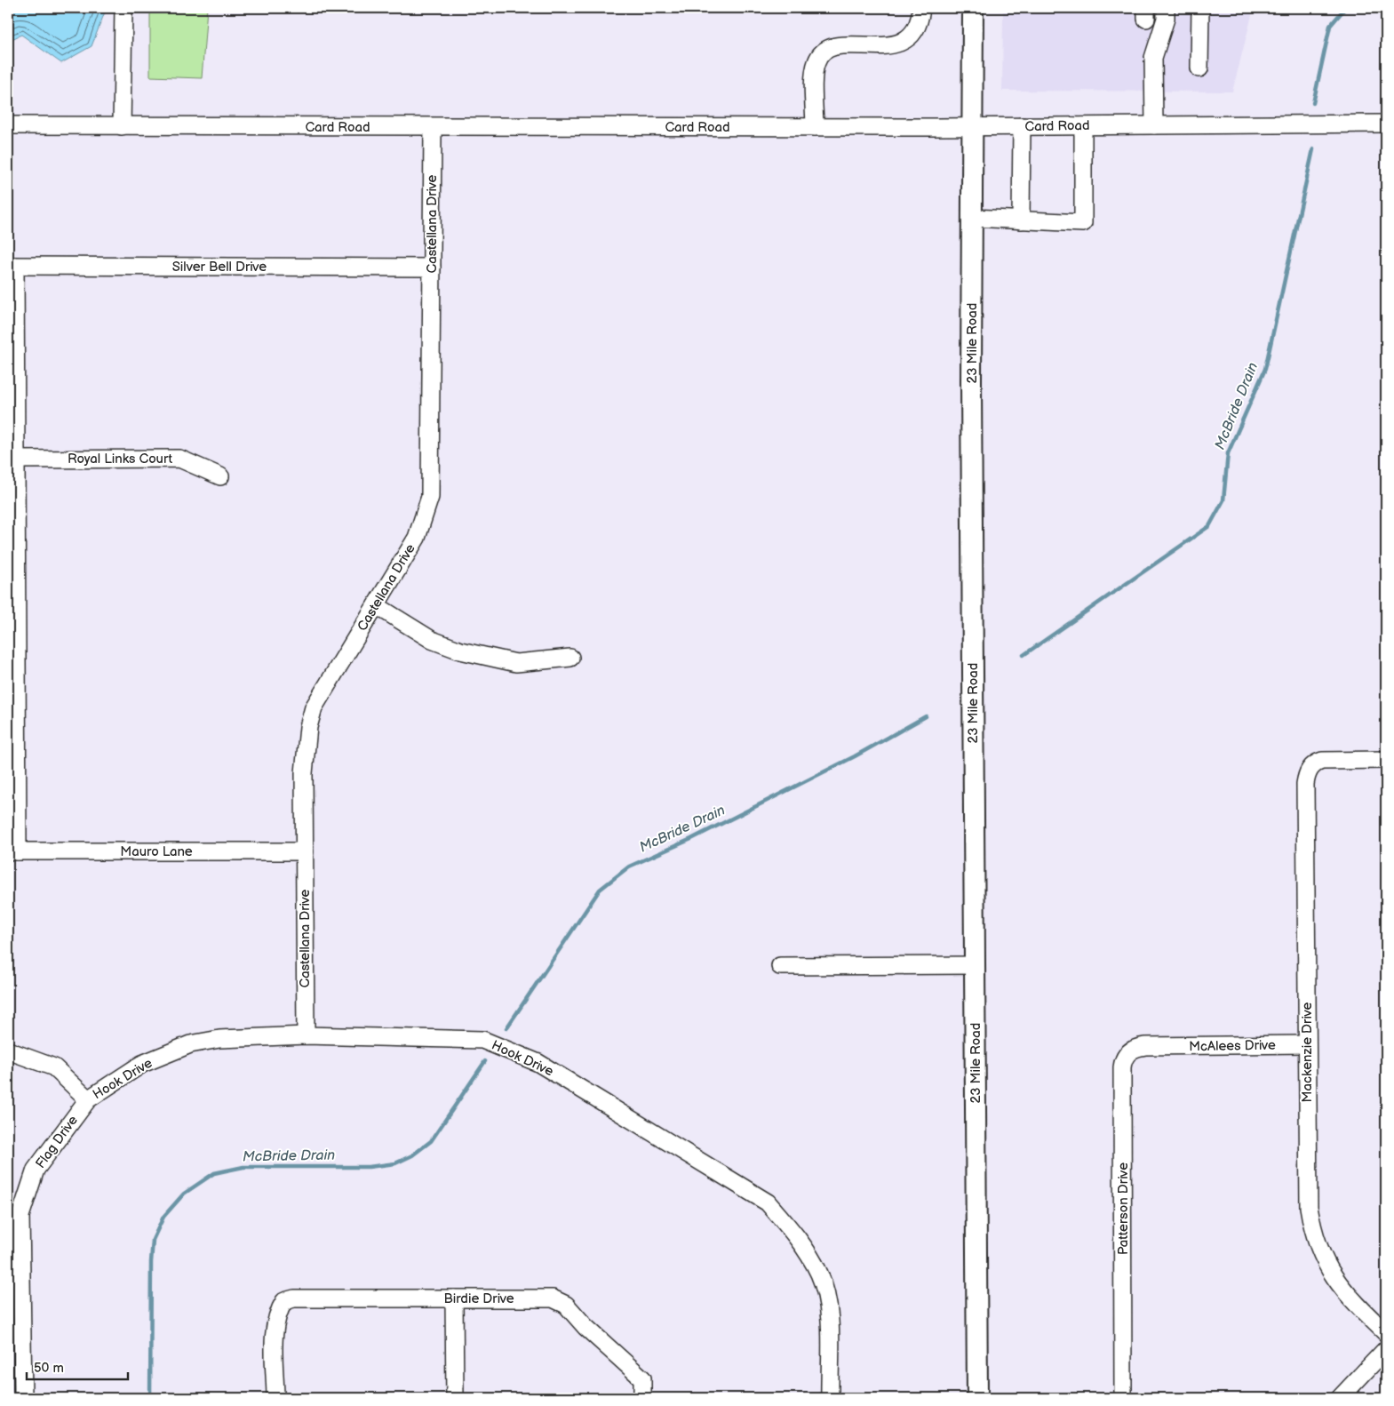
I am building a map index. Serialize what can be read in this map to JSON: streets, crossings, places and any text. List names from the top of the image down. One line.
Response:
{"streets":{"main road":["23 Mile Road"],"street":["Card Road","Castellana Drive","Silver Bell Drive","Royal Links Court","Mauro Lane","McAlees Drive","Mackenzie Drive","Hook Drive","Flag Drive","Patterson Drive","Birdie Drive"]},"crossings":[["Card Road","Castellana Drive"],["Card Road","23 Mile Road"],["Castellana Drive","Silver Bell Drive"],["Castellana Drive","Mauro Lane"],["Castellana Drive","Hook Drive"],["McAlees Drive","Mackenzie Drive"],["McAlees Drive","Patterson Drive"],["Hook Drive","Flag Drive"]],"water":["McBride Drain"],"scale_bar":"50 m"}
